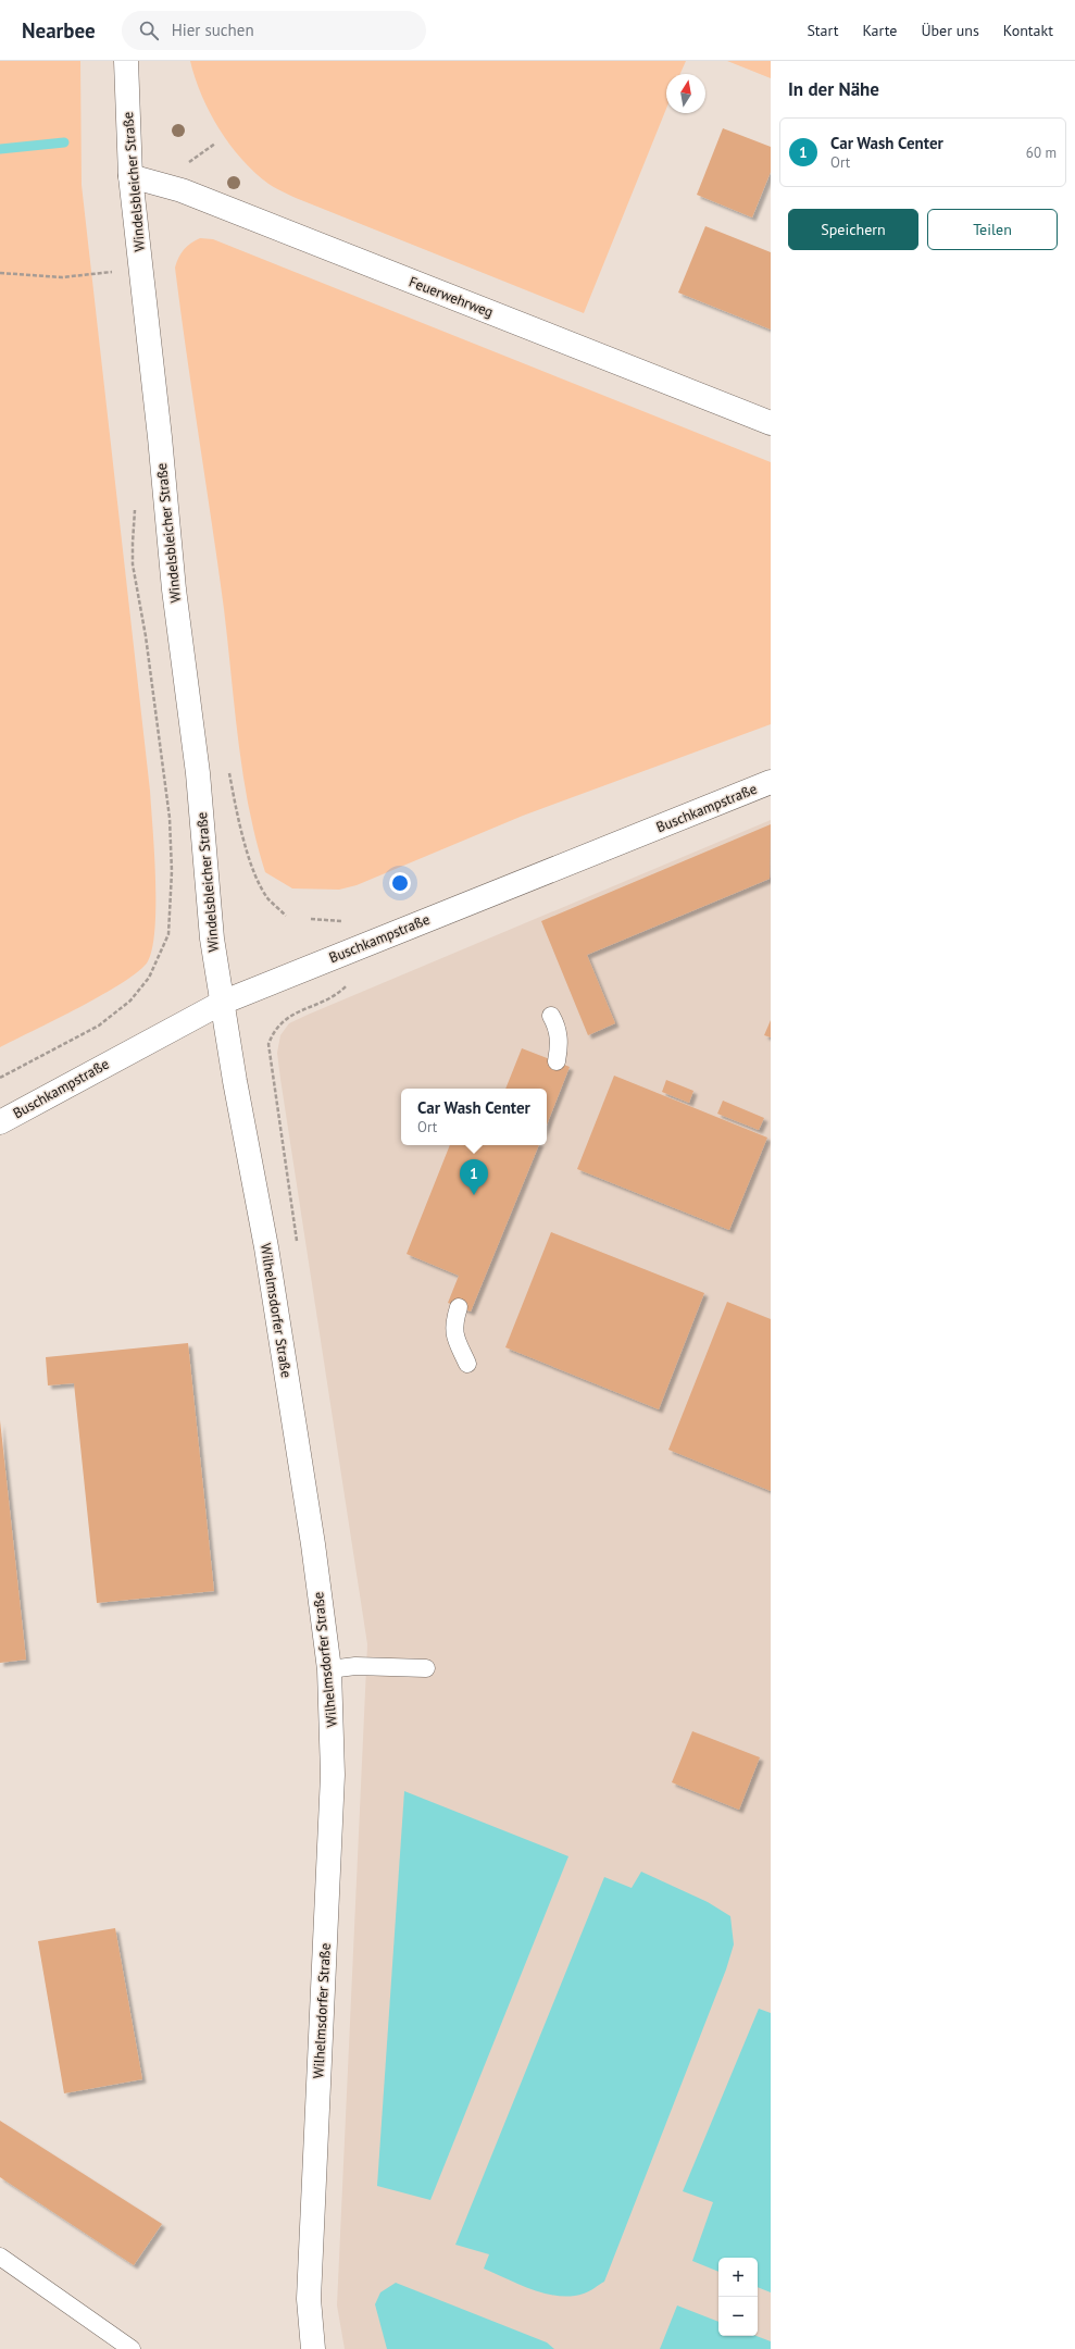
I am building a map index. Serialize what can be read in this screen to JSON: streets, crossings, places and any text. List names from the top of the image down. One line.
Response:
{"streets":{"street":["Windelsbleicher Straße","Feuerwehrweg","Buschkampstraße","Wilhelmsdorfer Straße"]},"crossings":[["Windelsbleicher Straße","Feuerwehrweg"],["Windelsbleicher Straße","Buschkampstraße"],["Windelsbleicher Straße","Wilhelmsdorfer Straße"],["Buschkampstraße","Wilhelmsdorfer Straße"]],"north":"top","page":{"header":"Nearbee","search":"Hier suchen","nav":["Start","Karte","Über uns","Kontakt"],"heading":"In der Nähe","list":[{"mark":"1","name":"Car Wash Center","note":"Ort","value":"60 m"}],"buttons":["Speichern","Teilen"],"popup":["Car Wash Center","Ort"],"pins":"1","map_buttons":["+","−"]}}
